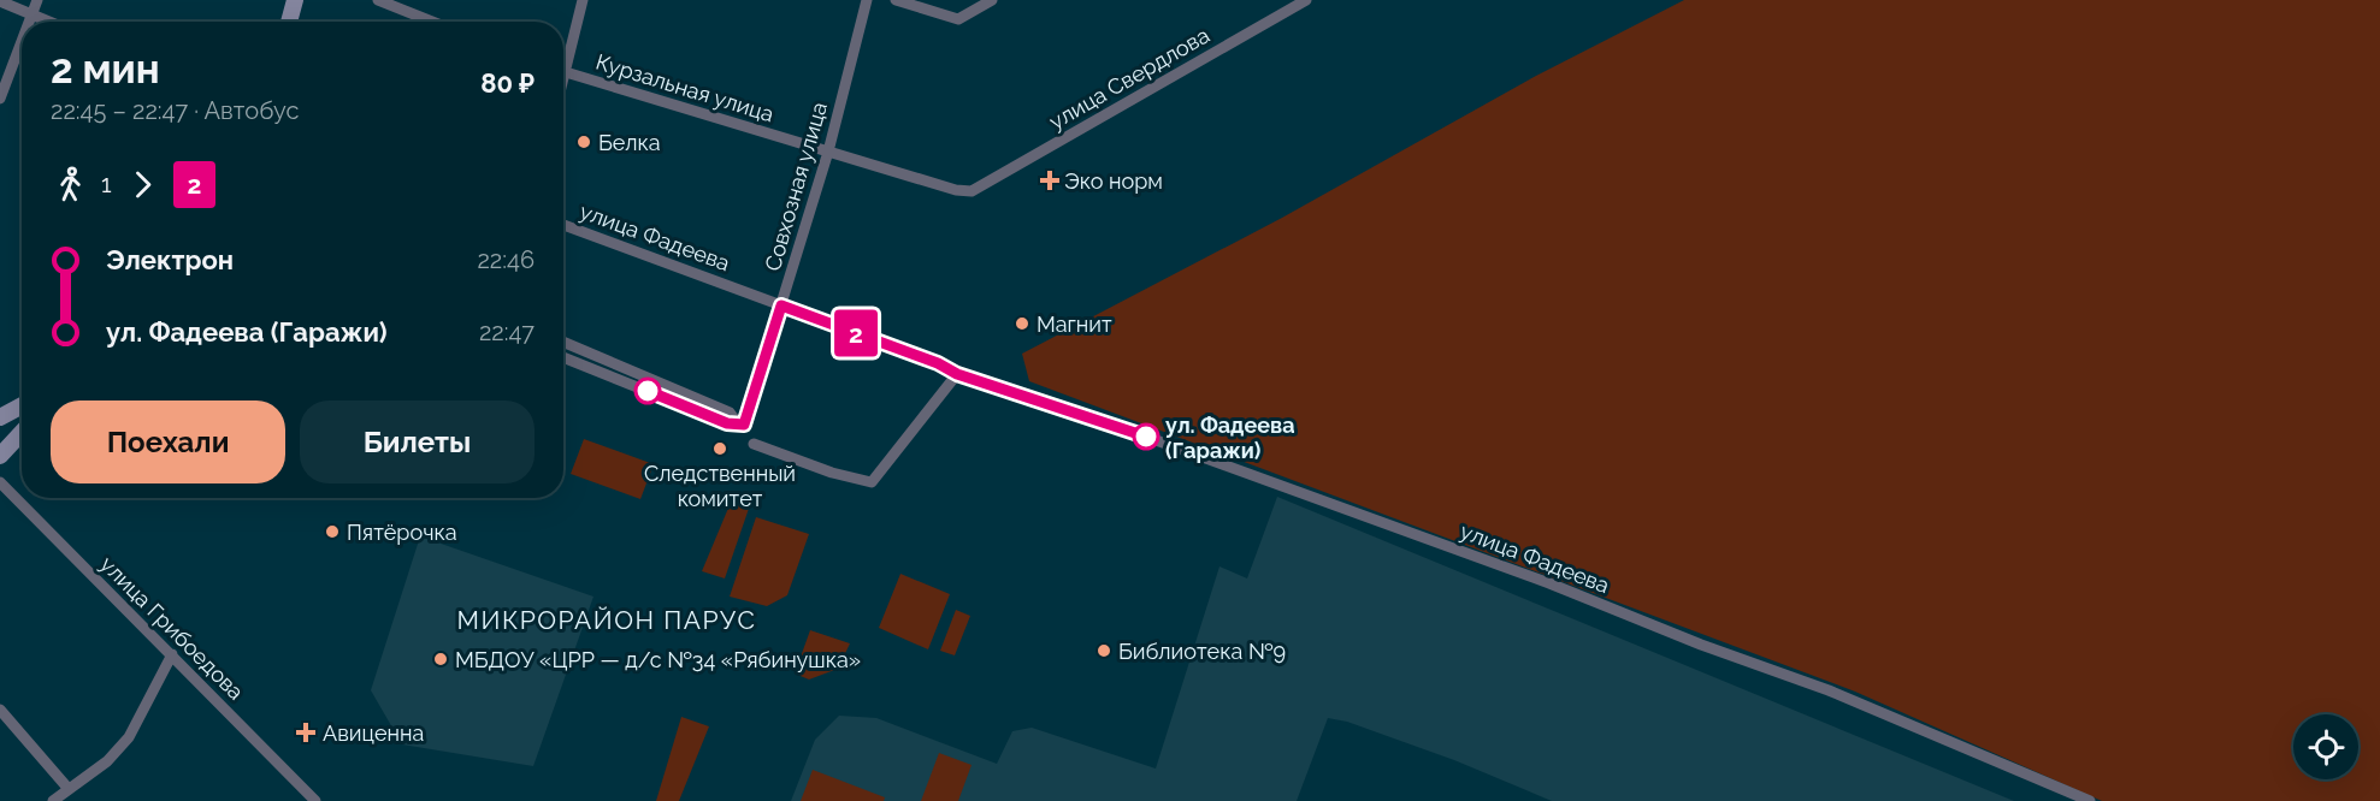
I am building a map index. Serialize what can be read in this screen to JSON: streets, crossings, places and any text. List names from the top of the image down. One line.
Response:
{"streets":{"street":["улица Свердлова","Курзальная улица","Совхозная улица","улица Фадеева","улица Грибоедова"]},"crossings":[["улица Свердлова","Курзальная улица"],["Курзальная улица","Совхозная улица"],["Совхозная улица","улица Фадеева"]],"districts":["МИКРОРАЙОН ПАРУС"],"places":{"other":["Белка","Магнит","ул. Фадеева (Гаражи)","Следственный комитет","Пятёрочка","Библиотека №9","МБДОУ «ЦРР — д/с №34 «Рябинушка»"],"health":["Эко норм","Авиценна"]},"lines":["bus line 2"],"page":{"on_map":"2","heading":["2 мин","22:45 – 22:47 · Автобус","80 ₽"],"legs":["1","2"],"list":[{"name":"Электрон","value":"22:46"},{"name":"ул. Фадеева (Гаражи)","value":"22:47"}],"buttons":["Поехали","Билеты"]}}
